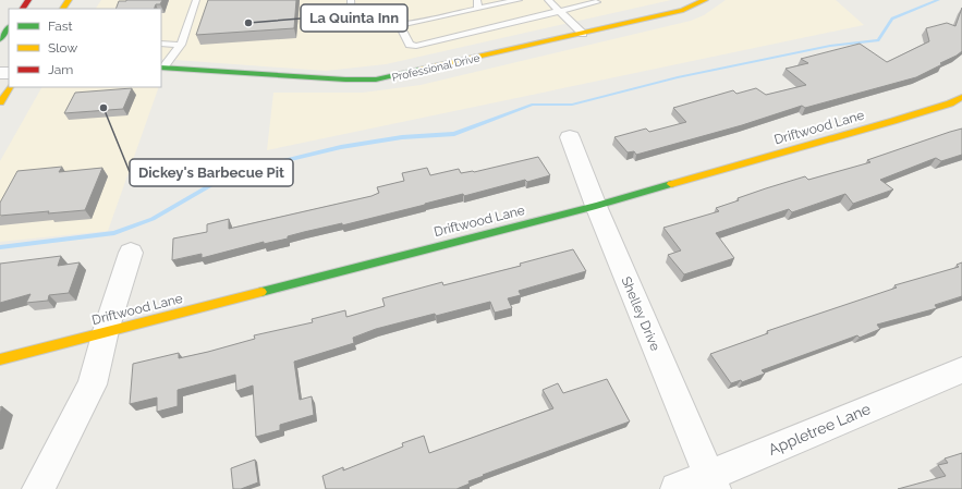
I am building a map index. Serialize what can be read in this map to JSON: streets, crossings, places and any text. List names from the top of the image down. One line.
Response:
{"streets":{"main road":["Professional Drive","Driftwood Lane"],"street":["Shelley Drive","Appletree Lane"]},"crossings":[["Driftwood Lane","Shelley Drive"],["Shelley Drive","Appletree Lane"]],"places":["La Quinta Inn","Dickey's Barbecue Pit"],"legend":["Fast","Slow","Jam"]}
